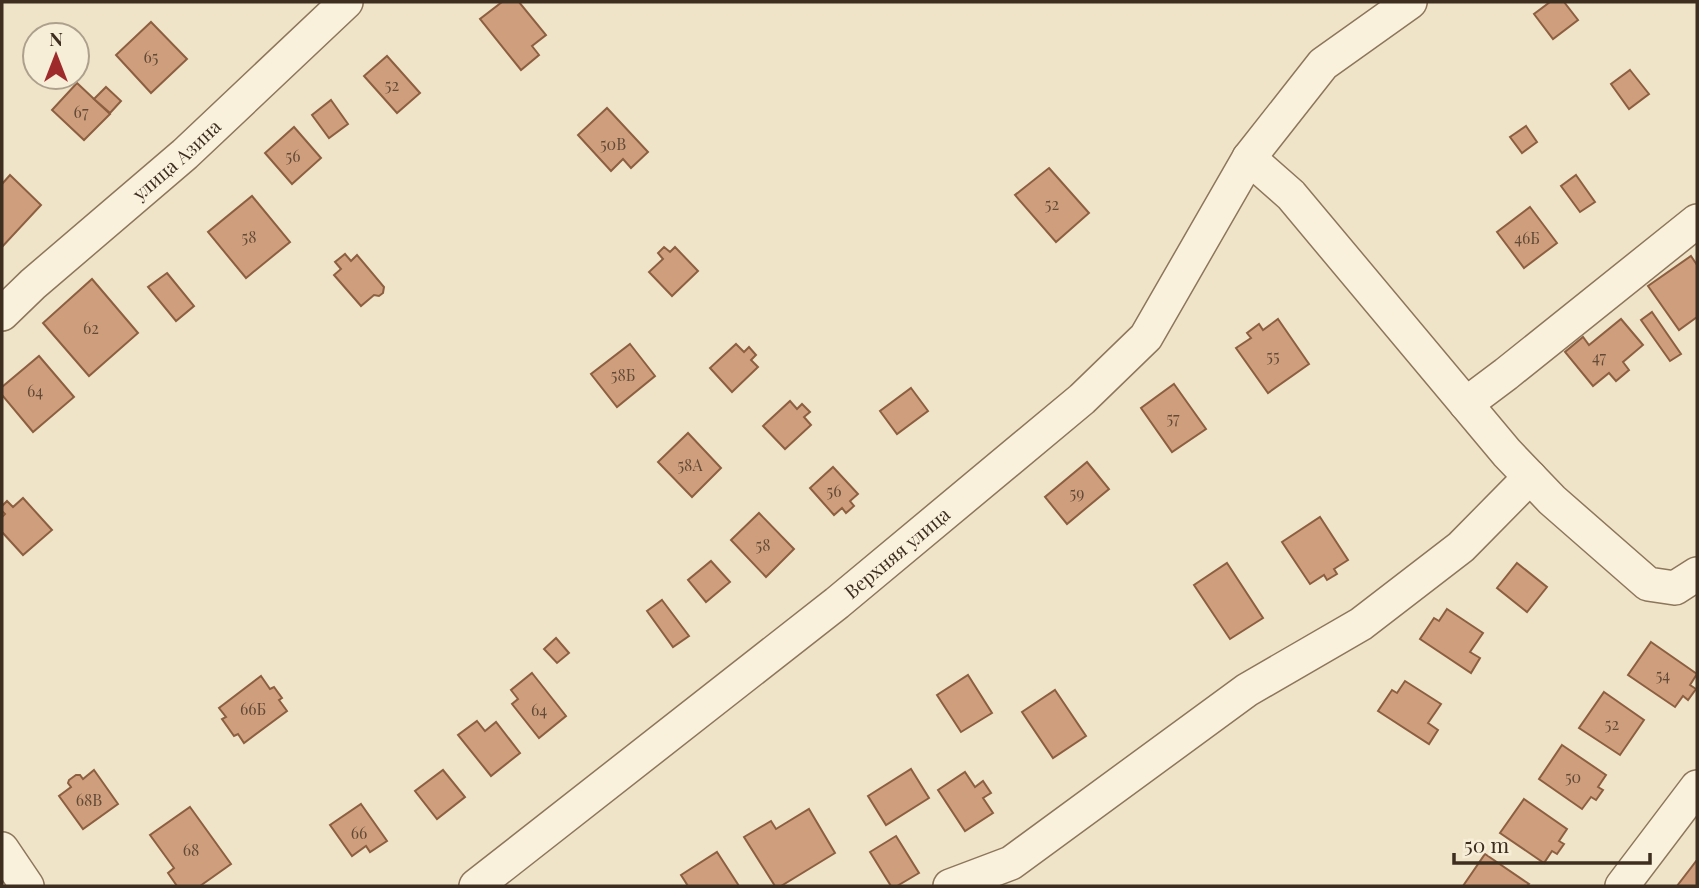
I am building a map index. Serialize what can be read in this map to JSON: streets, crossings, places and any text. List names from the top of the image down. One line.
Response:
{"streets":{"street":["улица Азина","Верхняя улица"]},"house_numbers":["65","52","67","50В","56","52","58","46Б","62","55","47","58Б","64","57","58А","56","59","58","54","66Б","64","52","50","68В","66","68"],"scale_bar":"50 m","north":"top"}
